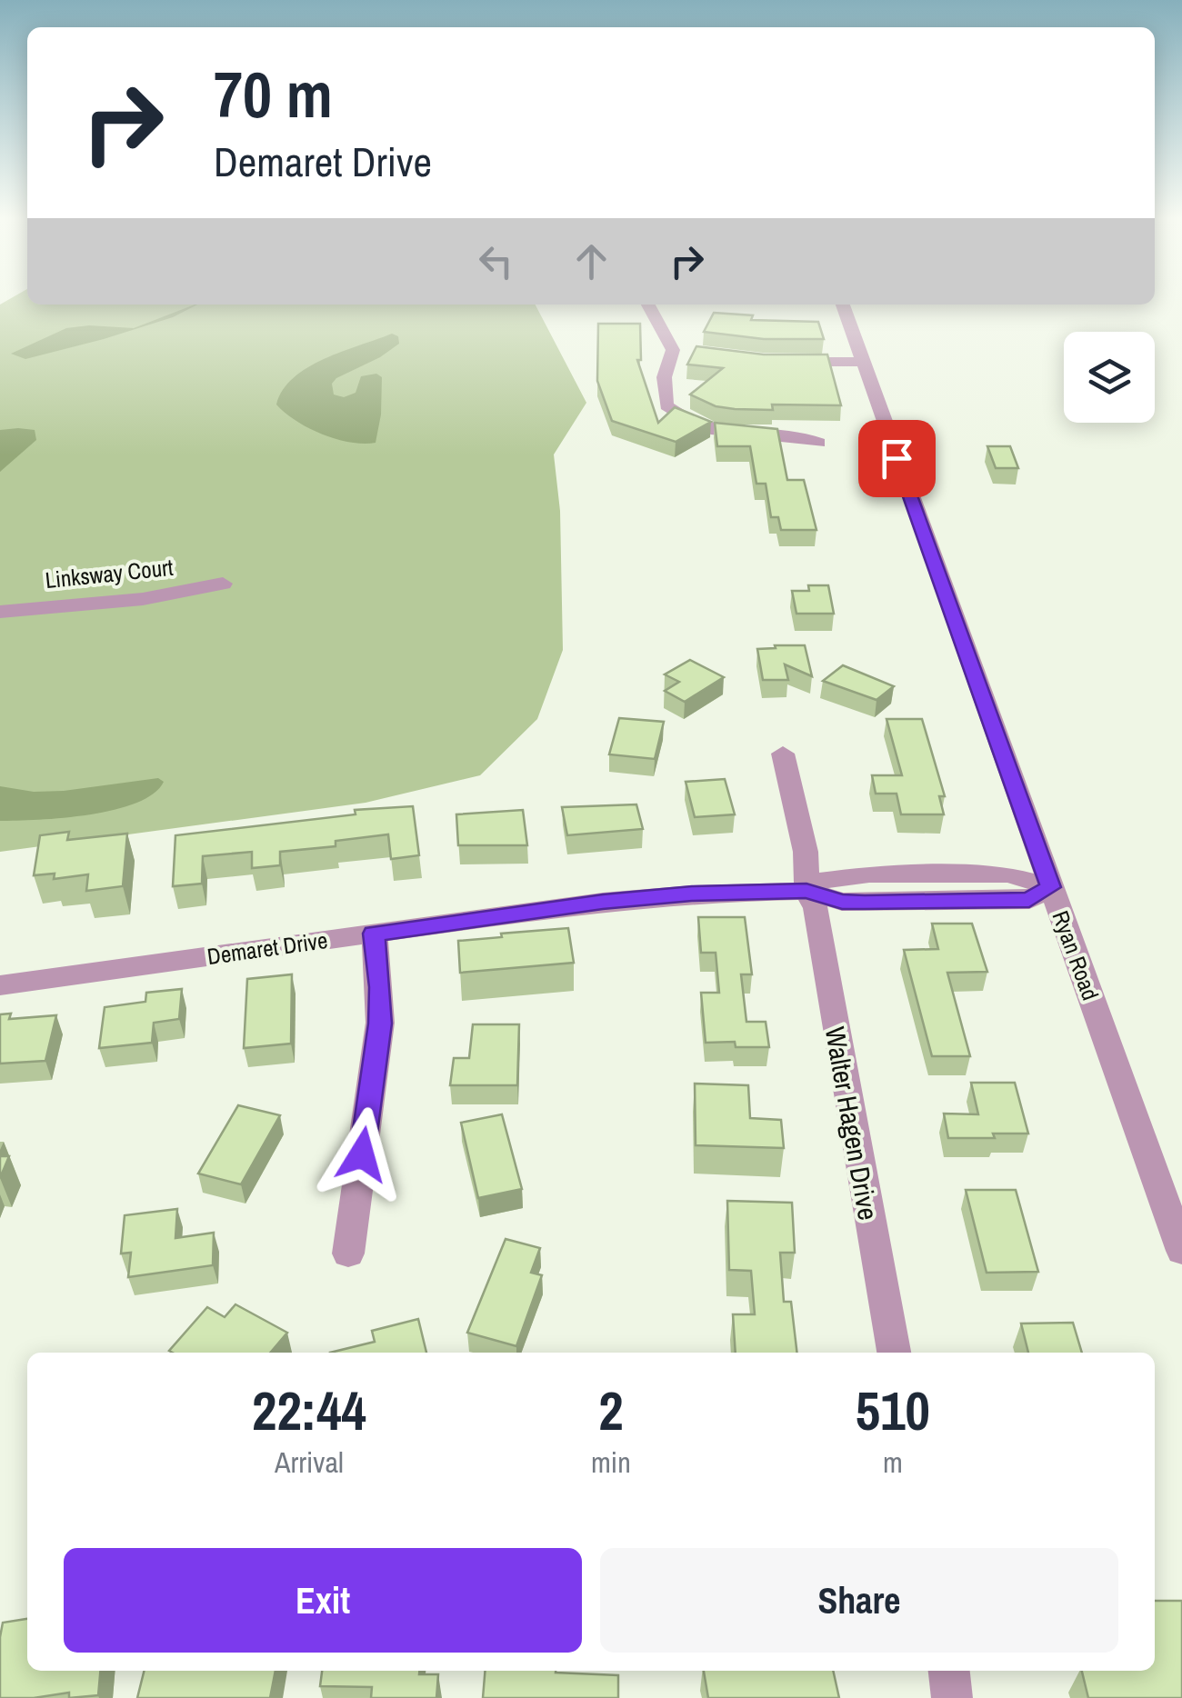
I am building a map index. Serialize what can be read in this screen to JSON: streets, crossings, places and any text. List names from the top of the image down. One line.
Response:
{"streets":{"street":["Linksway Court","Demaret Drive","Ryan Road","Walter Hagen Drive"]},"crossings":[["Demaret Drive","Ryan Road"],["Demaret Drive","Walter Hagen Drive"]],"page":{"turn":["70 m","Demaret Drive"],"eta":["22:44","Arrival","2","min","510","m"],"buttons":["Exit","Share"]}}
